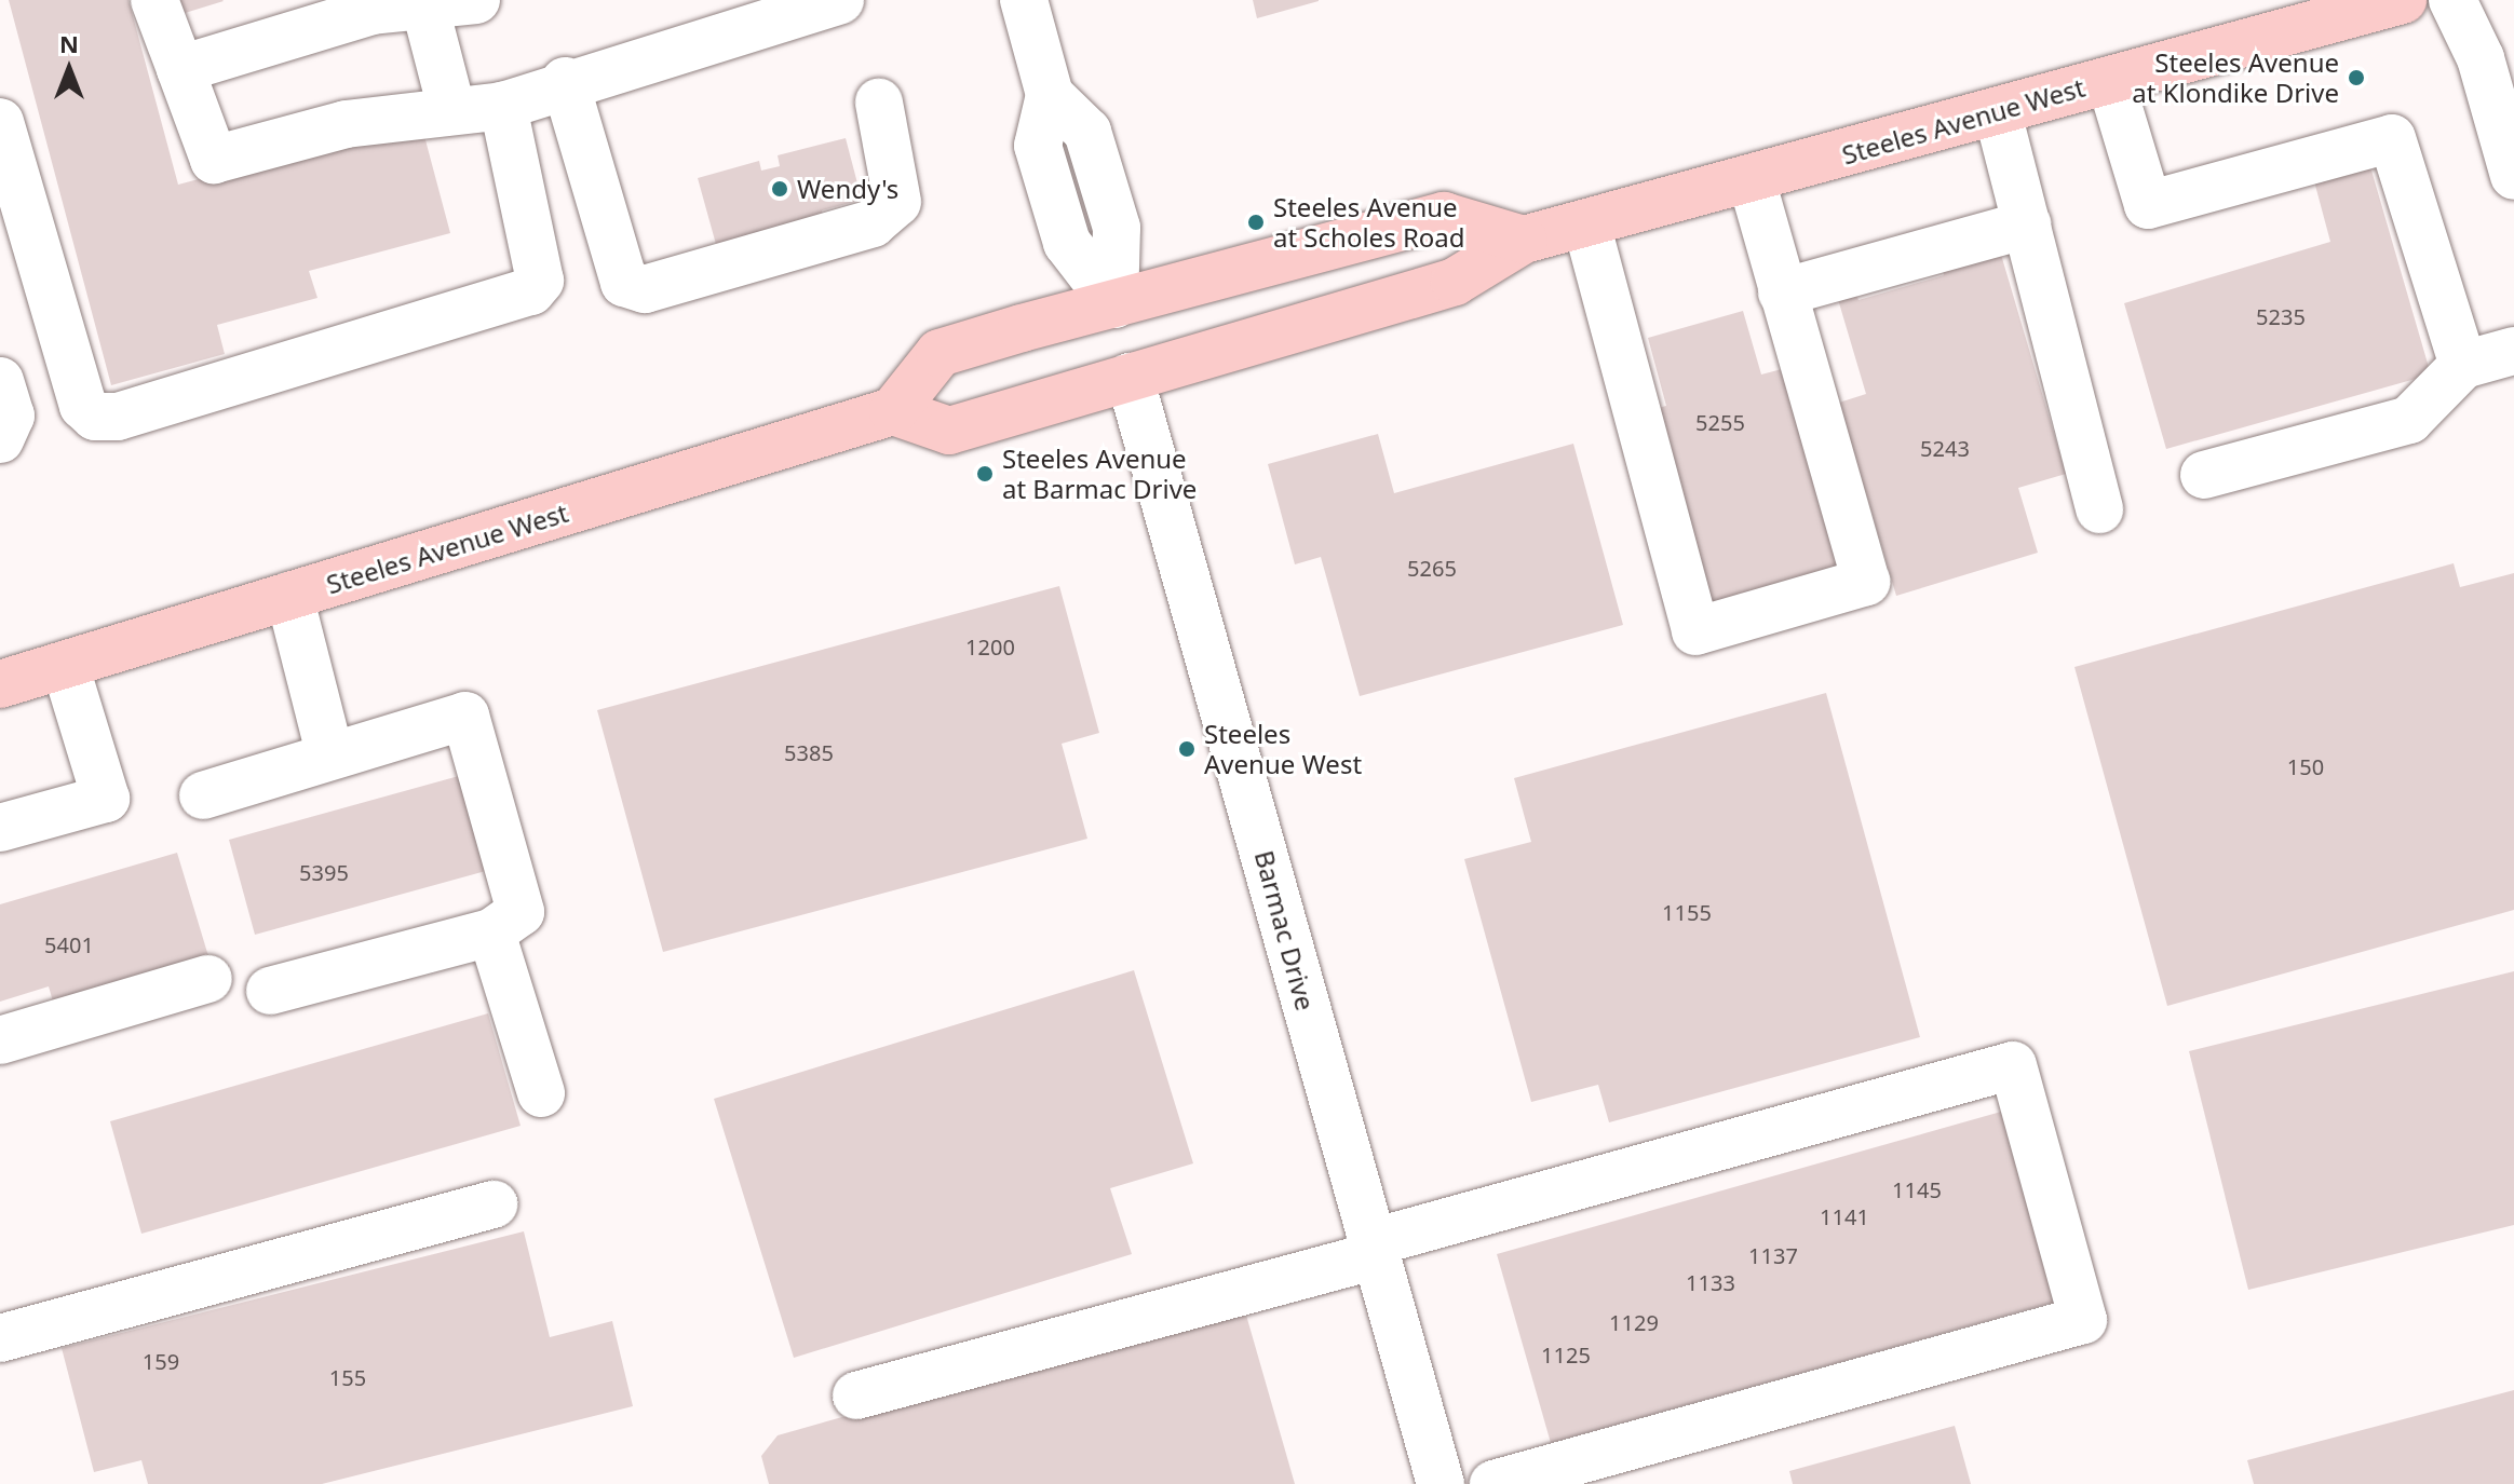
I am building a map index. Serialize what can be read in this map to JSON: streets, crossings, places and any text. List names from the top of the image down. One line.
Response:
{"streets":{"main road":["Steeles Avenue West"],"street":["Barmac Drive"]},"crossings":[["Steeles Avenue West","Barmac Drive"]],"places":["Steeles Avenue at Klondike Drive","Wendy's","Steeles Avenue at Scholes Road","Steeles Avenue at Barmac Drive","Steeles Avenue West"],"house_numbers":["5235","5255","5243","5265","1200","5385","150","5395","1155","5401","1145","1141","1137","1133","1129","1125","159","155"],"north":"top"}
